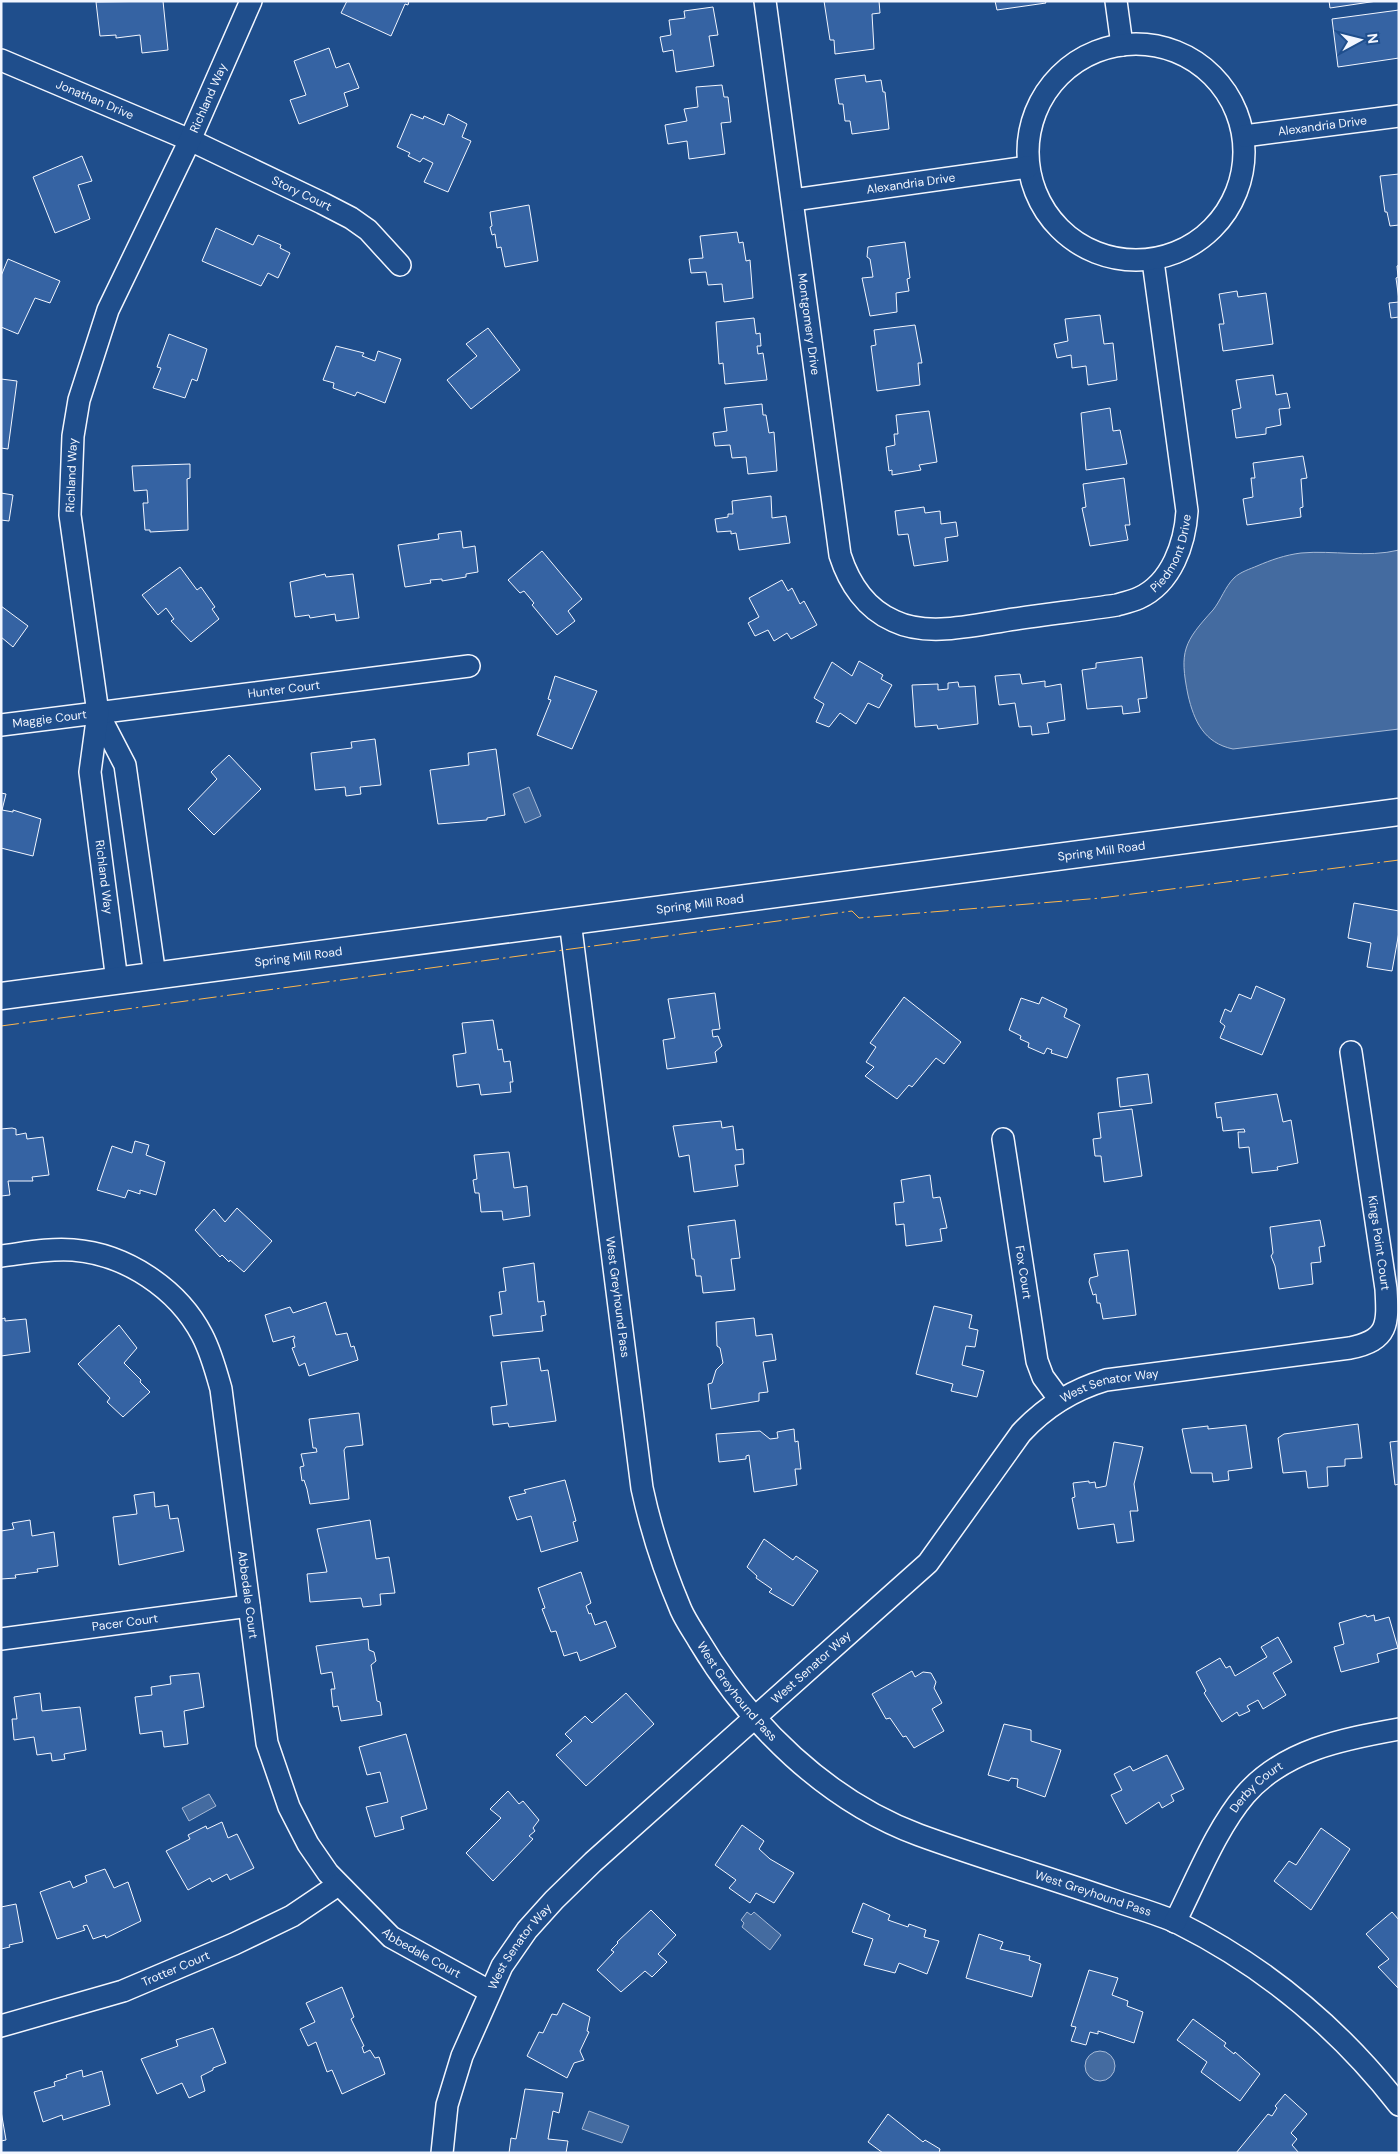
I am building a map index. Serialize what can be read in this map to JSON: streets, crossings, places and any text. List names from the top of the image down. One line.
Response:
{"streets":{"street":["Richland Way","Jonathan Drive","Alexandria Drive","Story Court","Montgomery Drive","Piedmont Drive","Hunter Court","Maggie Court","Spring Mill Road","Kings Point Court","Fox Court","West Greyhound Pass","West Senator Way","Abbedale Court","Pacer Court","Derby Court","Trotter Court"]},"crossings":[["Richland Way","Jonathan Drive"],["Richland Way","Story Court"],["Richland Way","Hunter Court"],["Richland Way","Maggie Court"],["Richland Way","Spring Mill Road"],["Jonathan Drive","Story Court"],["Alexandria Drive","Montgomery Drive"],["Montgomery Drive","Piedmont Drive"],["Hunter Court","Maggie Court"],["Spring Mill Road","West Greyhound Pass"],["Kings Point Court","West Senator Way"],["Fox Court","West Senator Way"],["West Greyhound Pass","West Senator Way"],["West Greyhound Pass","Derby Court"],["West Senator Way","Abbedale Court"],["Abbedale Court","Pacer Court"],["Abbedale Court","Trotter Court"]],"north":"right"}
